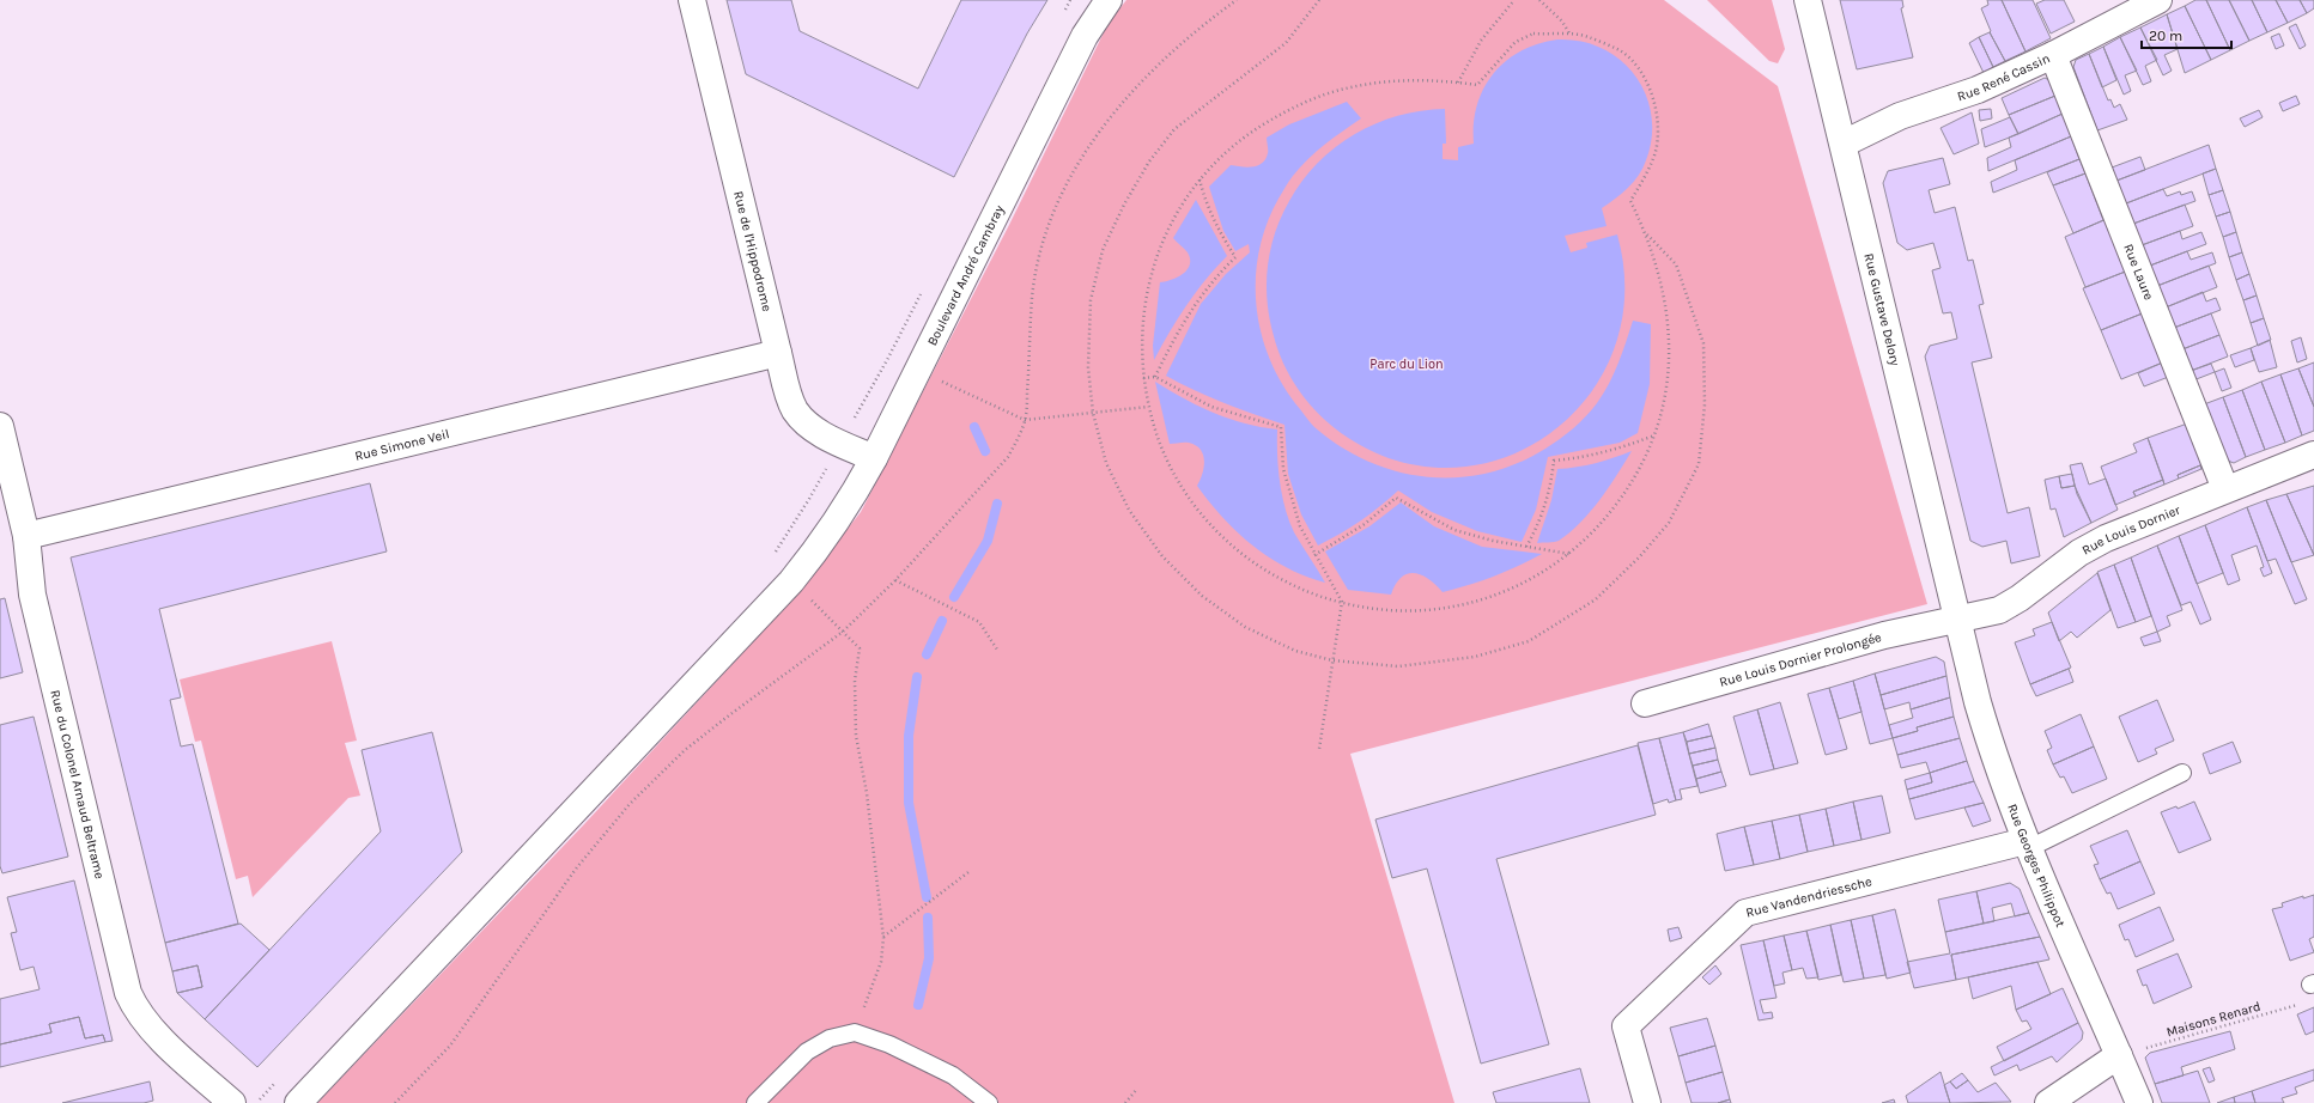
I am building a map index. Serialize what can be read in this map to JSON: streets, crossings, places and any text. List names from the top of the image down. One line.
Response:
{"streets":{"street":["Rue René Cassin","Rue de l'Hippodrome","Rue Laure","Boulevard André Cambray","Rue Gustave Delory","Rue Simone Veil","Rue Louis Dornier","Rue Louis Dornier Prolongée","Rue du Colonel Arnaud Beltrame","Rue Georges Philippot","Rue Vandendriessche"],"path":["Maisons Renard"]},"crossings":[["Rue René Cassin","Rue Laure"],["Rue René Cassin","Rue Gustave Delory"],["Rue de l'Hippodrome","Boulevard André Cambray"],["Rue de l'Hippodrome","Rue Simone Veil"],["Rue Laure","Rue Louis Dornier"],["Rue Gustave Delory","Rue Louis Dornier"],["Rue Gustave Delory","Rue Louis Dornier Prolongée"],["Rue Gustave Delory","Rue Georges Philippot"],["Rue Simone Veil","Rue du Colonel Arnaud Beltrame"],["Rue Louis Dornier","Rue Louis Dornier Prolongée"],["Rue Louis Dornier","Rue Georges Philippot"],["Rue Louis Dornier Prolongée","Rue Georges Philippot"],["Rue Georges Philippot","Rue Vandendriessche"],["Rue Georges Philippot","Maisons Renard"]],"parks":["Parc du Lion"],"scale_bar":"20 m"}
